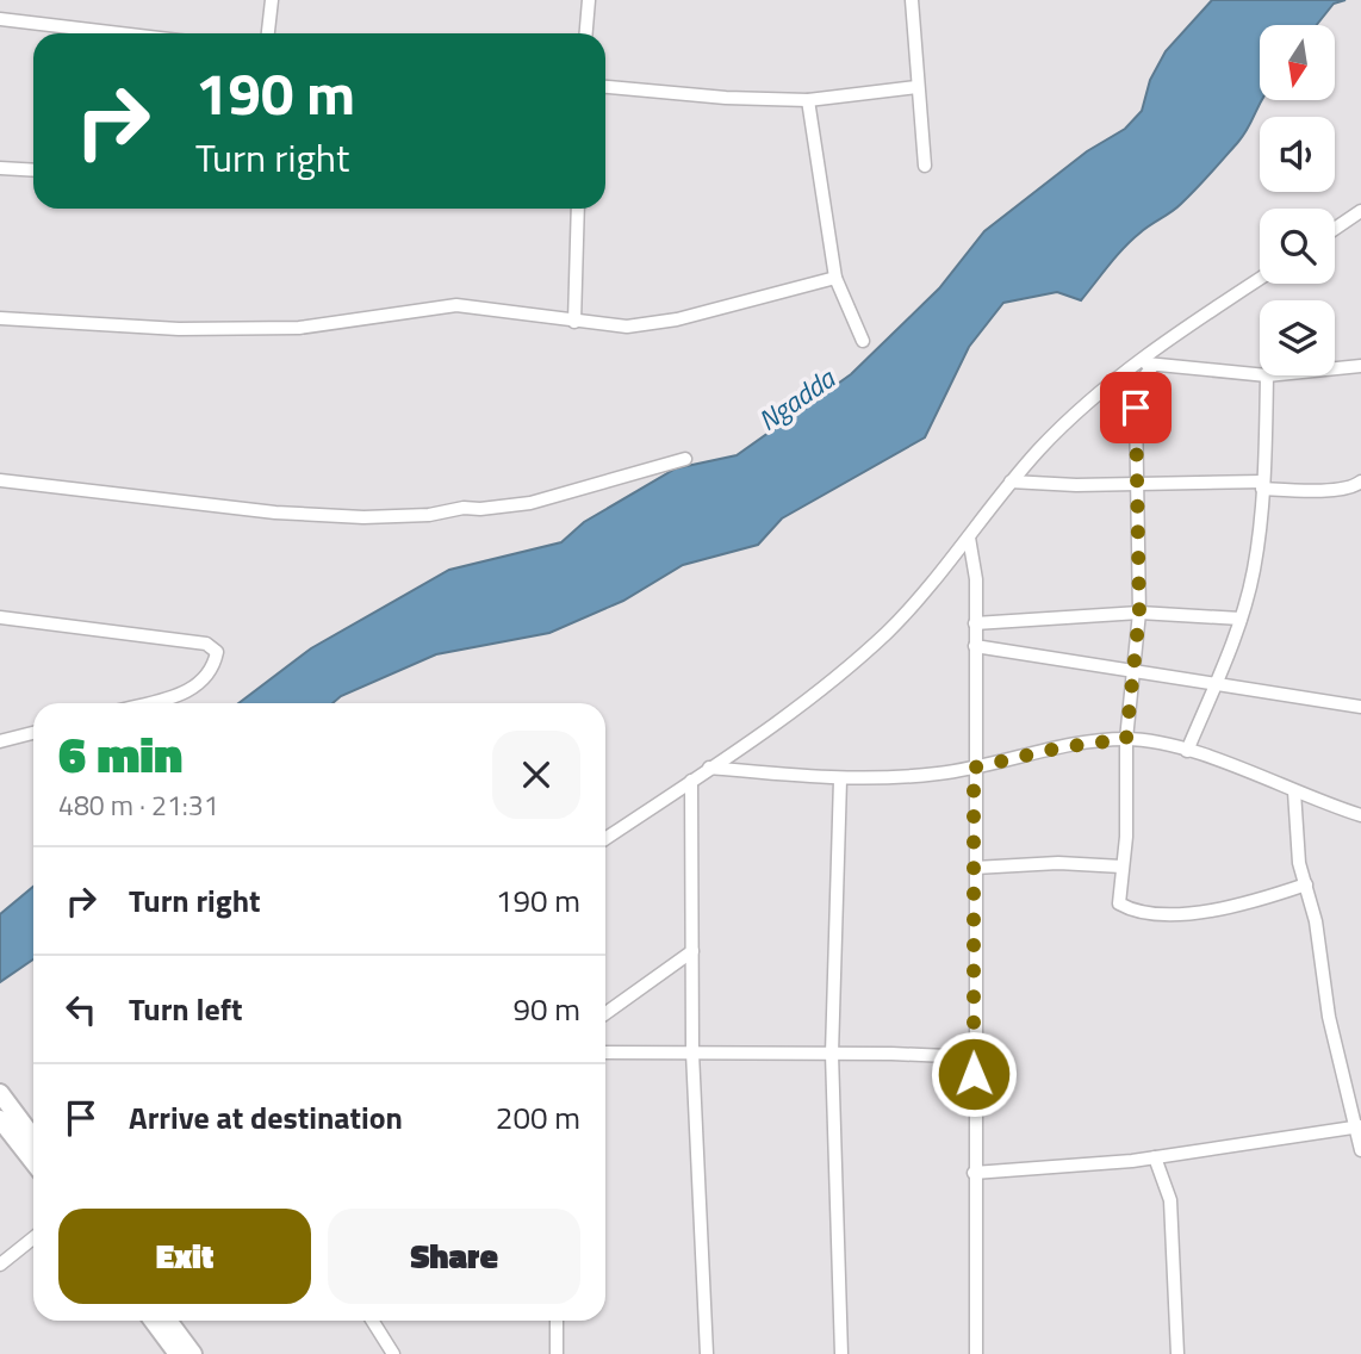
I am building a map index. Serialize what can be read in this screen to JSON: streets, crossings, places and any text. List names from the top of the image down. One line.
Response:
{"water":["Ngadda"],"north":"bottom","page":{"turn":["190 m","Turn right"],"heading":["6 min","480 m · 21:31"],"list":[{"name":"Turn right","value":"190 m"},{"name":"Turn left","value":"90 m"},{"name":"Arrive at destination","value":"200 m"}],"buttons":["Exit","Share"]}}
